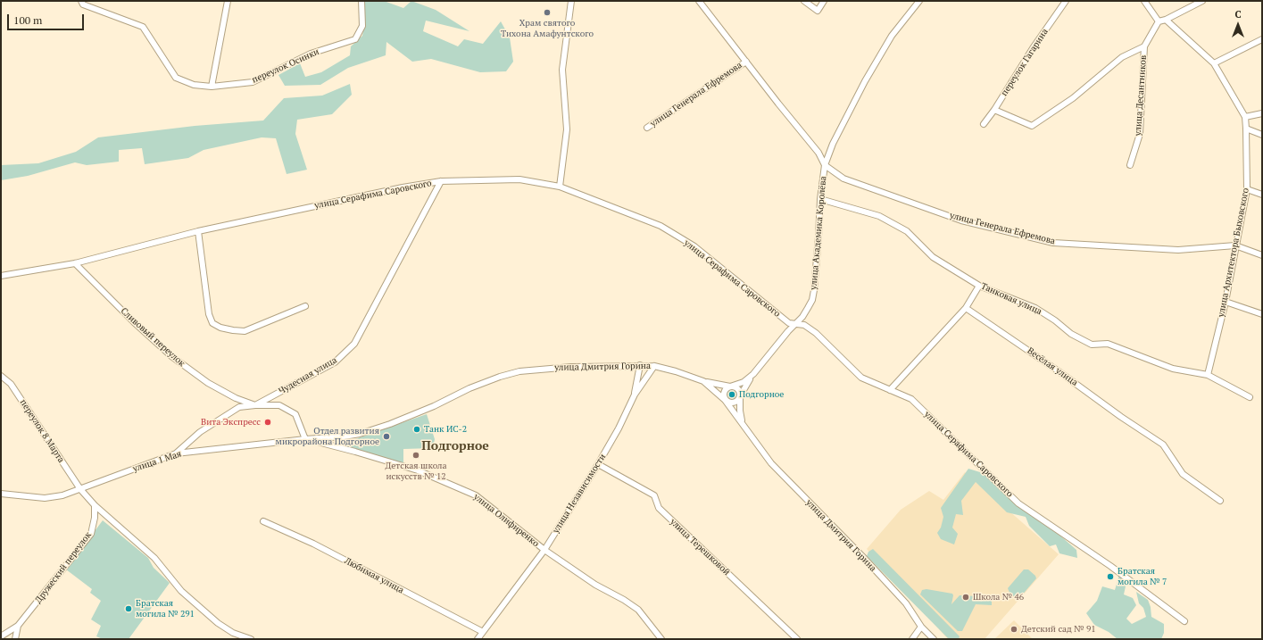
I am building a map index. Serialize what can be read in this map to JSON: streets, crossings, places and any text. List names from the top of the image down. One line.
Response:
{"streets":{"street":["переулок Гагарина","переулок Осинки","улица Генерала Ефремова","улица Десантников","улица Серафима Саровского","улица Академика Королёва","улица Архитектора Быховского","Танковая улица","Сливовый переулок","улица Дмитрия Горина","Весёлая улица","Чудесная улица","переулок 8 Марта","улица 1 Мая","улица Независимости","улица Олифиренко","улица Терешковой","Дружеский переулок","Любимая улица"]},"crossings":[["улица Генерала Ефремова","улица Академика Королёва"],["улица Генерала Ефремова","улица Архитектора Быховского"],["улица Серафима Саровского","улица Академика Королёва"],["улица Серафима Саровского","Сливовый переулок"],["улица Серафима Саровского","Чудесная улица"],["улица Академика Королёва","Танковая улица"],["улица Академика Королёва","улица Дмитрия Горина"],["улица Архитектора Быховского","Танковая улица"],["Сливовый переулок","Чудесная улица"],["Сливовый переулок","улица 1 Мая"],["Сливовый переулок","улица Олифиренко"],["улица Дмитрия Горина","улица 1 Мая"],["Чудесная улица","улица 1 Мая"],["переулок 8 Марта","улица 1 Мая"],["улица 1 Мая","улица Олифиренко"],["улица Независимости","улица Олифиренко"],["улица Независимости","улица Терешковой"],["улица Независимости","Любимая улица"]],"districts":["Подгорное"],"places":["Храм святого Тихона Амафунтского","Подгорное","Вита Экспресс","Танк ИС-2","Отдел развития микрорайона Подгорное","Детская школа искусств № 12","Братская могила № 7","Школа № 46","Братская могила № 291","Детский сад № 91"],"scale_bar":"100 m","north":"top"}
